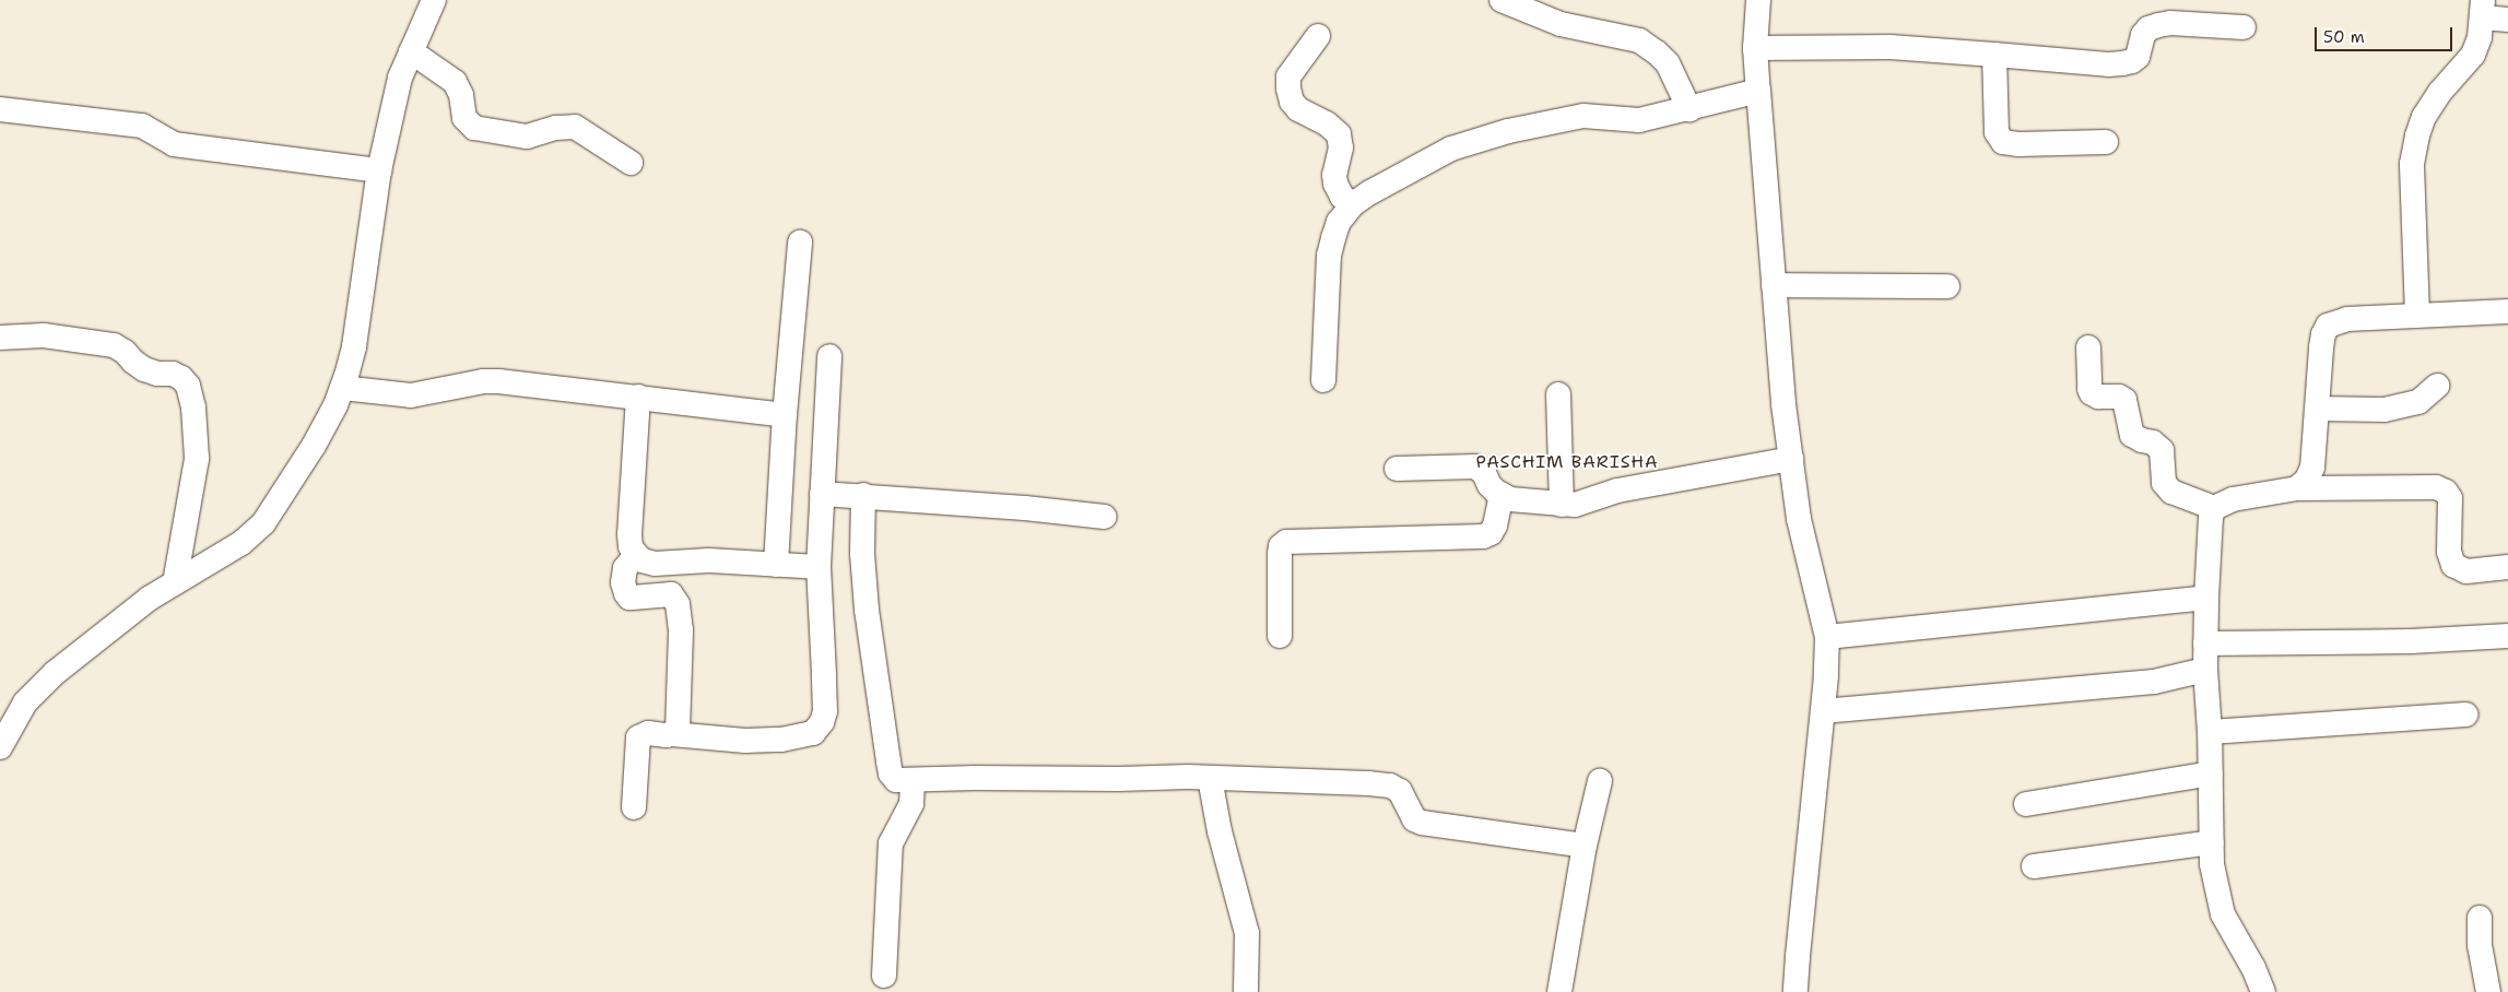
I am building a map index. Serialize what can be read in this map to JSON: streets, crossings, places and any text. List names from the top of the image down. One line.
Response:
{"districts":["PASCHIM BARISHA"],"scale_bar":"50 m"}
